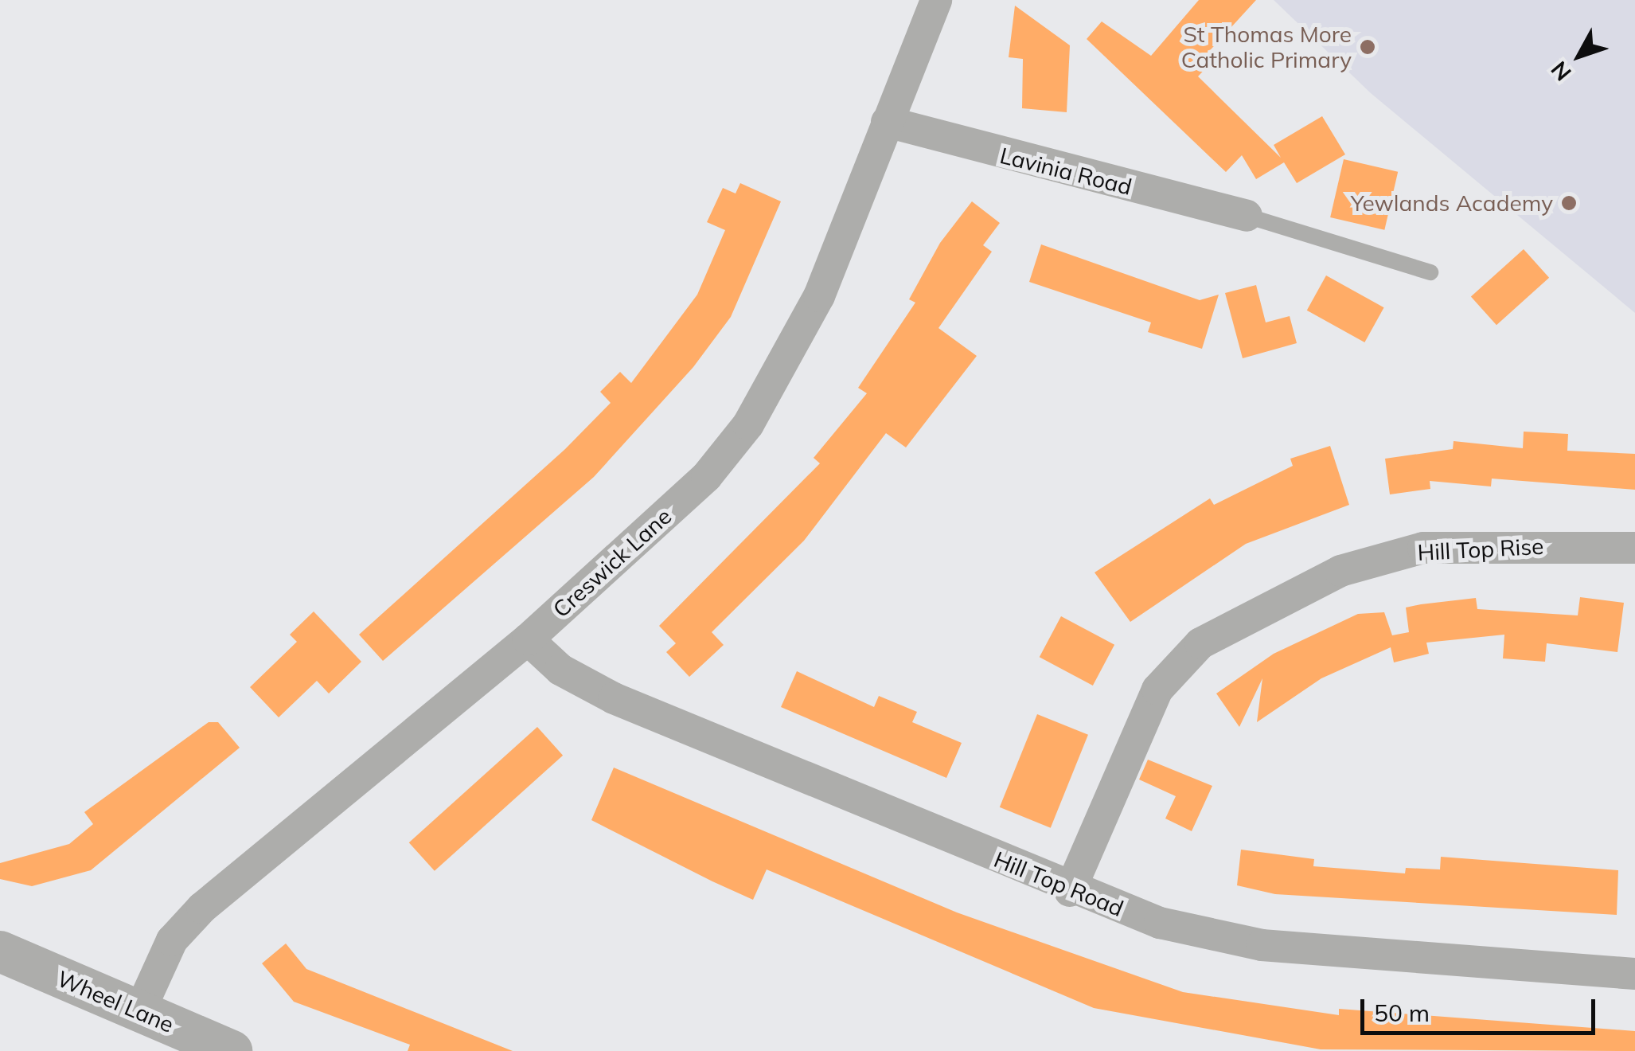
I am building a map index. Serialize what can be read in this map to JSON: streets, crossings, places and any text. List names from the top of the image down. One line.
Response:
{"streets":{"street":["Lavinia Road","Hill Top Rise","Creswick Lane","Hill Top Road","Wheel Lane"]},"crossings":[["Lavinia Road","Creswick Lane"],["Hill Top Rise","Hill Top Road"],["Creswick Lane","Hill Top Road"],["Creswick Lane","Wheel Lane"]],"places":["St Thomas More Catholic Primary","Yewlands Academy"],"scale_bar":"50 m","north":"bottom left"}
